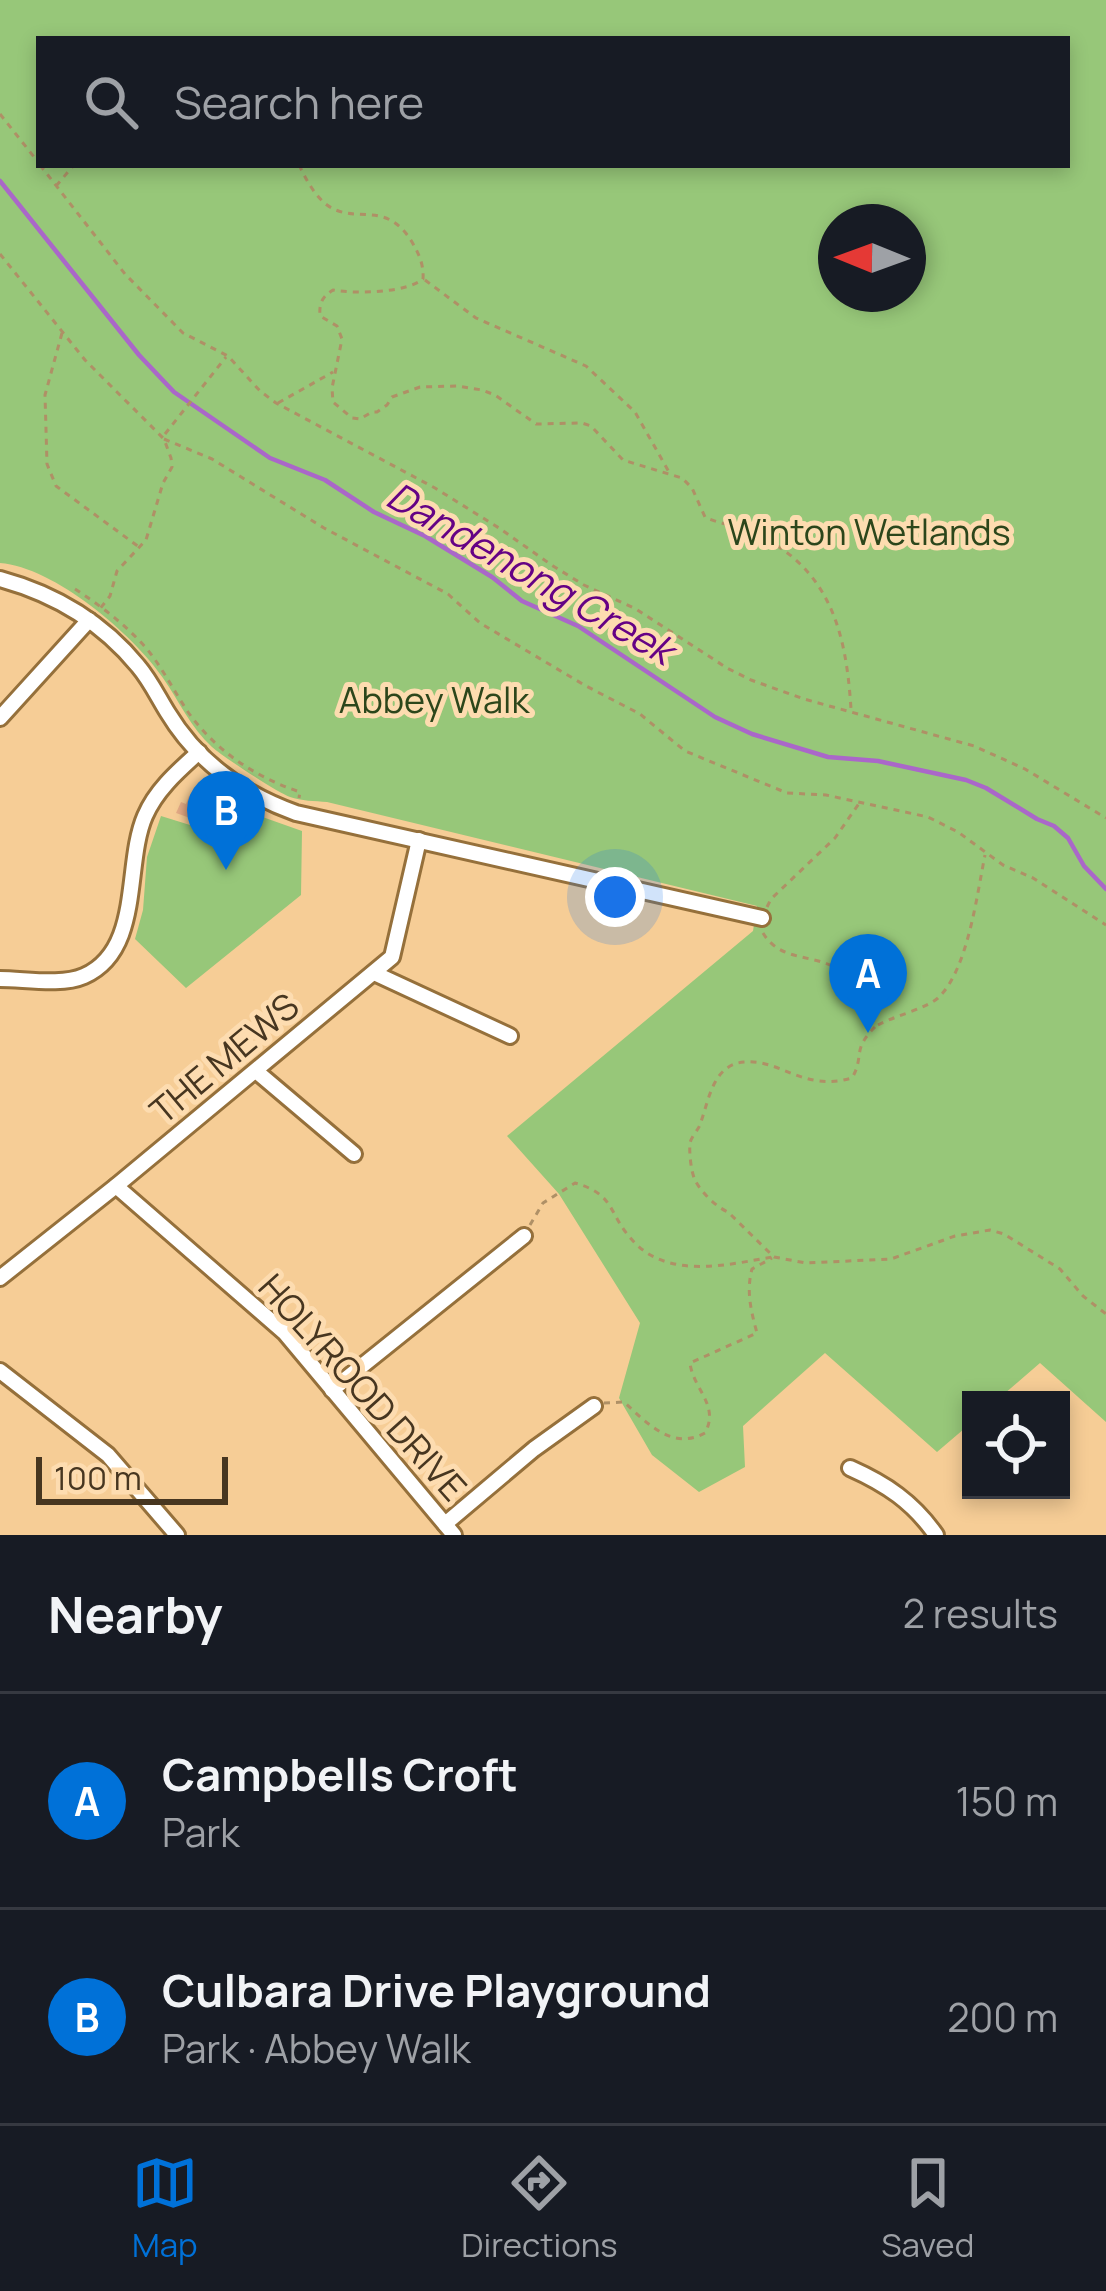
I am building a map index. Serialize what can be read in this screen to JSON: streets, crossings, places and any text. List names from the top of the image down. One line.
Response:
{"streets":{"street":["THE MEWS","HOLYROOD DRIVE"]},"crossings":[["THE MEWS","HOLYROOD DRIVE"]],"water":["Dandenong Creek"],"parks":["Winton Wetlands","Abbey Walk"],"scale_bar":"100 m","north":"left","page":{"search":"Search here","pins":["B","A"],"scale":"100 m","heading":["Nearby","2 results"],"list":[{"mark":"A","name":"Campbells Croft","note":"Park","value":"150 m"},{"mark":"B","name":"Culbara Drive Playground","note":"Park · Abbey Walk","value":"200 m"}],"nav":["Map","Directions","Saved"]}}
